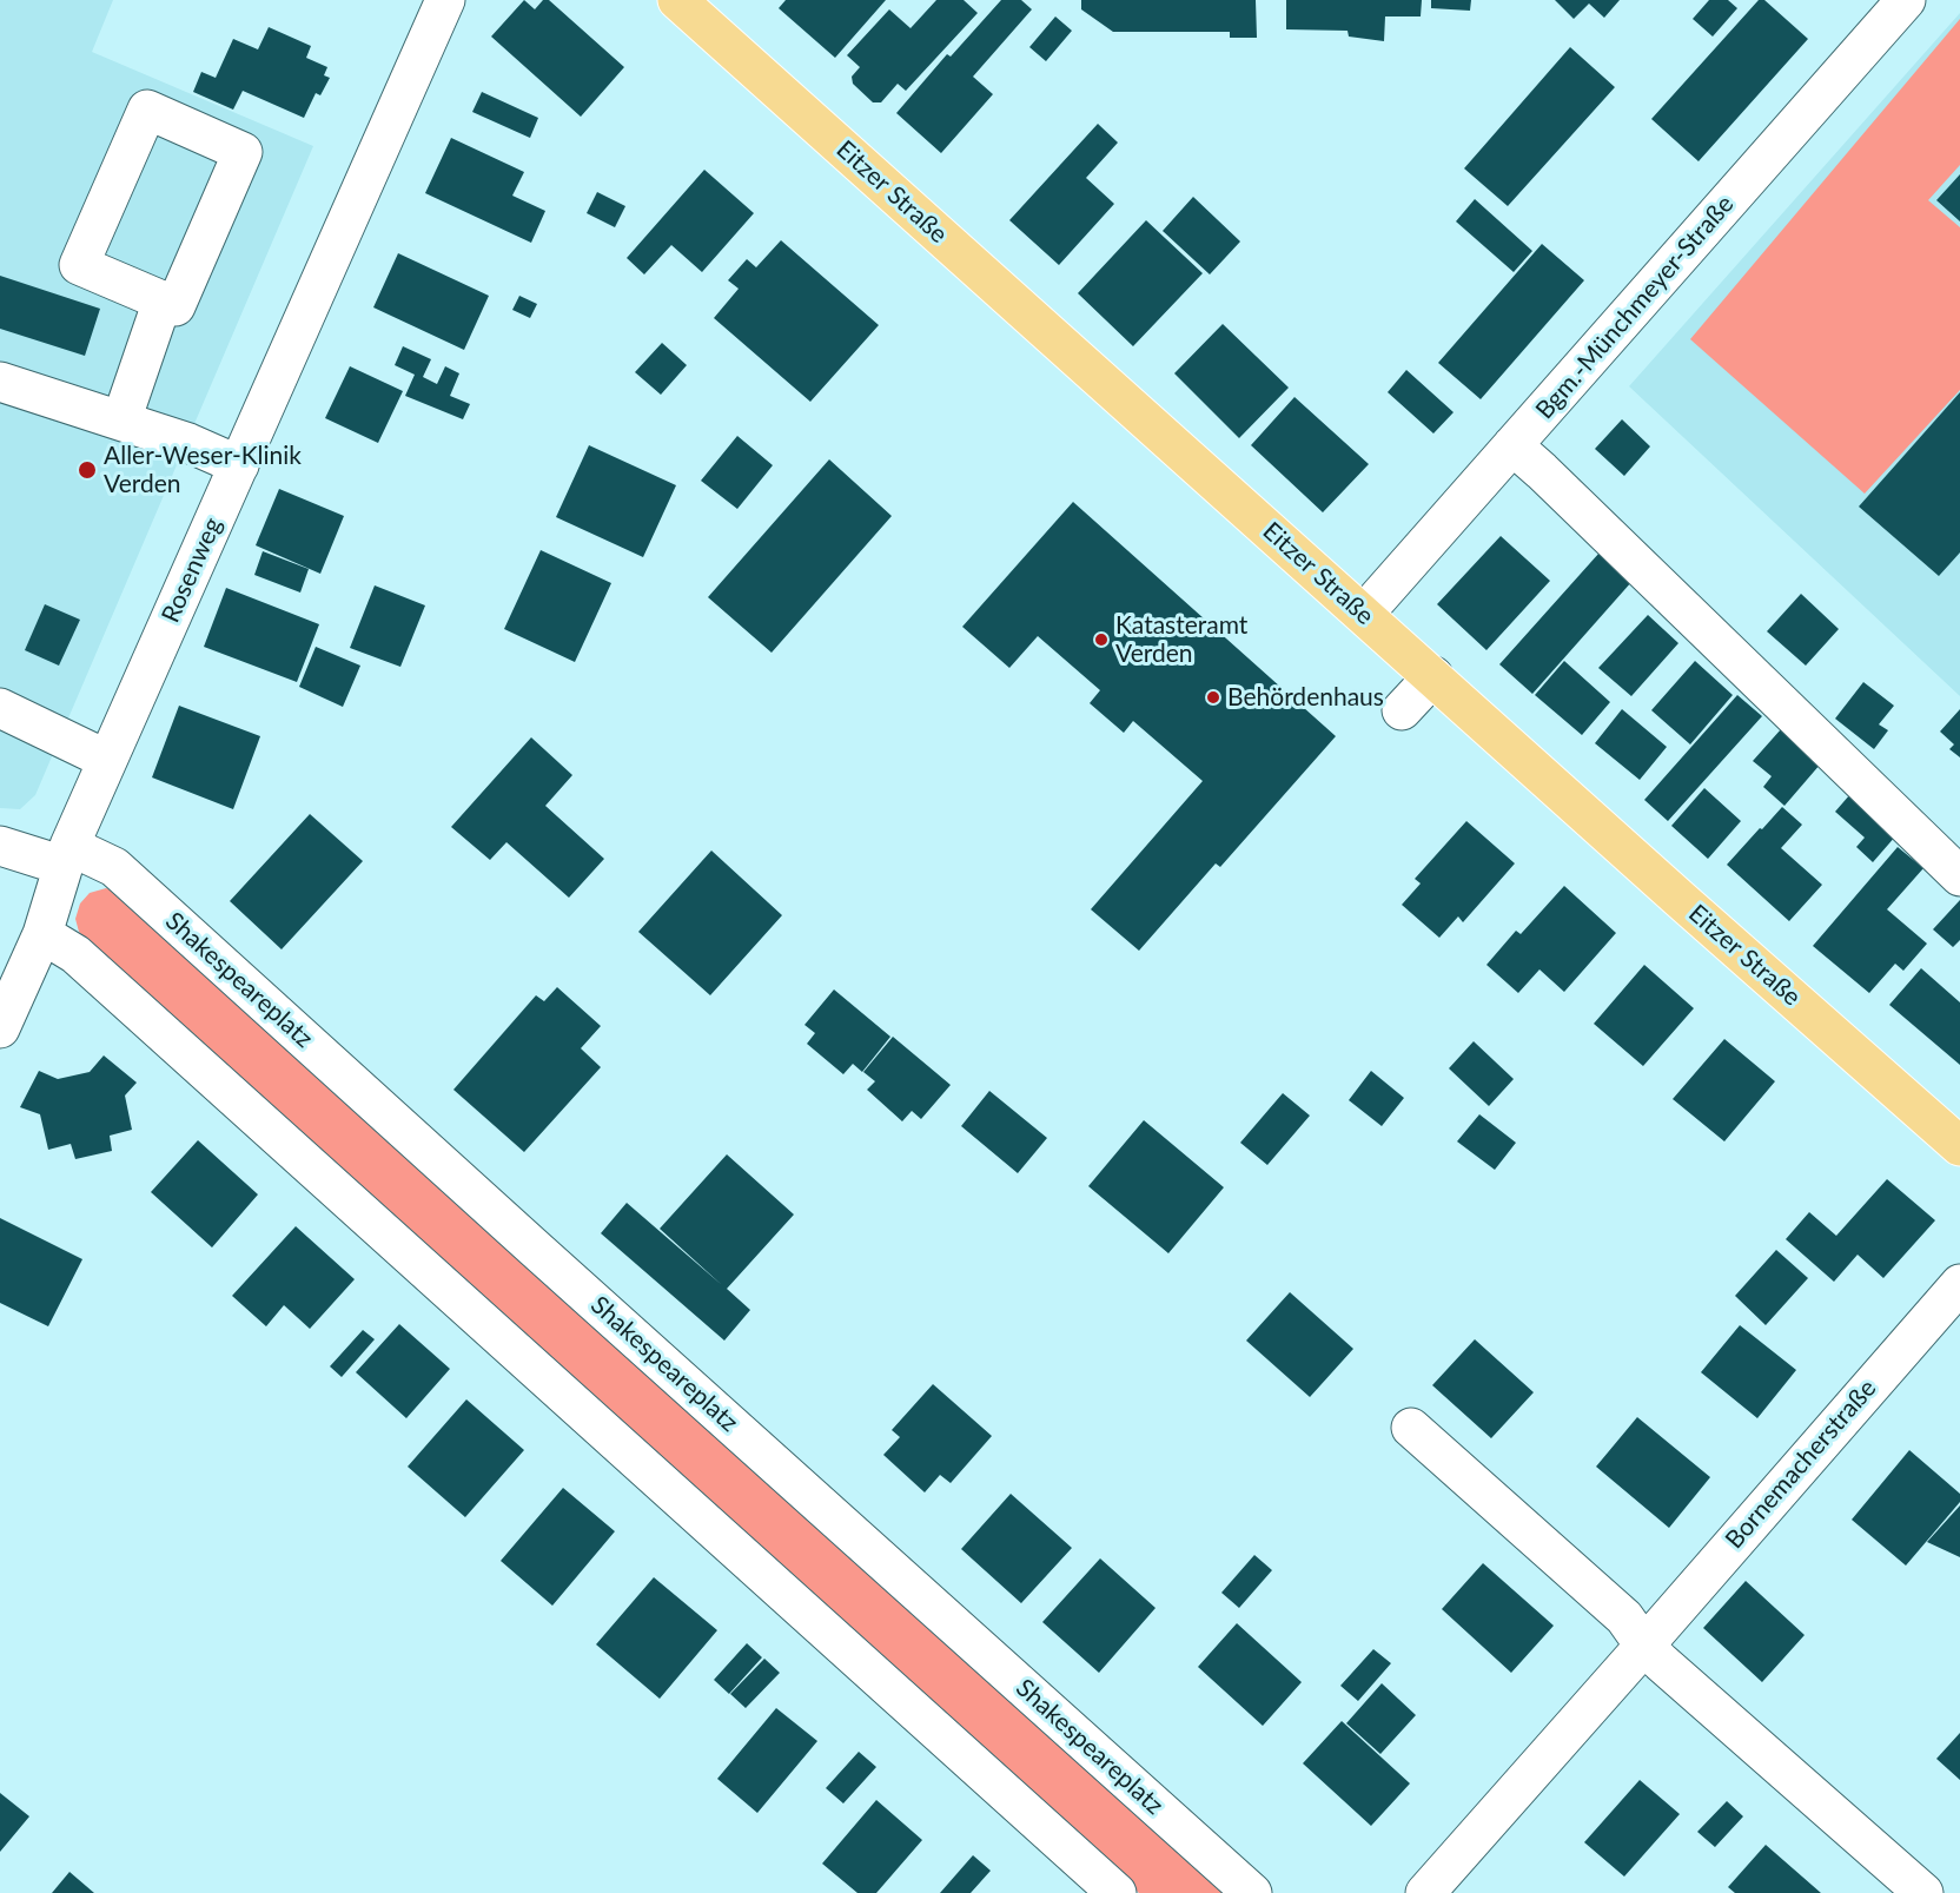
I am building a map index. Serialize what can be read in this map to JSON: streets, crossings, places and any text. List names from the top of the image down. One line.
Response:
{"streets":{"main road":["Eitzer Straße"],"street":["Bgm.-Münchmeyer-Straße","Rosenweg","Shakespeareplatz","Bornemacherstraße"]},"crossings":[["Eitzer Straße","Bgm.-Münchmeyer-Straße"],["Rosenweg","Shakespeareplatz"]],"places":["Aller-Weser-Klinik Verden","Katasteramt Verden","Behördenhaus"]}
